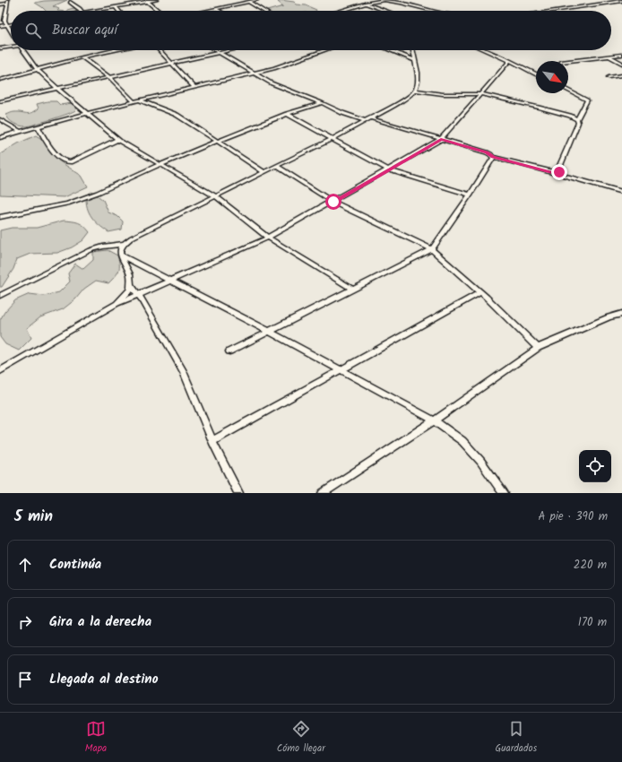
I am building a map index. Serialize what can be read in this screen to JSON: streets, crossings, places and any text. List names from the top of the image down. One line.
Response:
{"north":"bottom right","page":{"search":"Buscar aquí","heading":["5 min","A pie · 390 m"],"list":[["Continúa","220 m"],["Gira a la derecha","170 m"],"Llegada al destino"],"nav":["Mapa","Cómo llegar","Guardados"]}}
